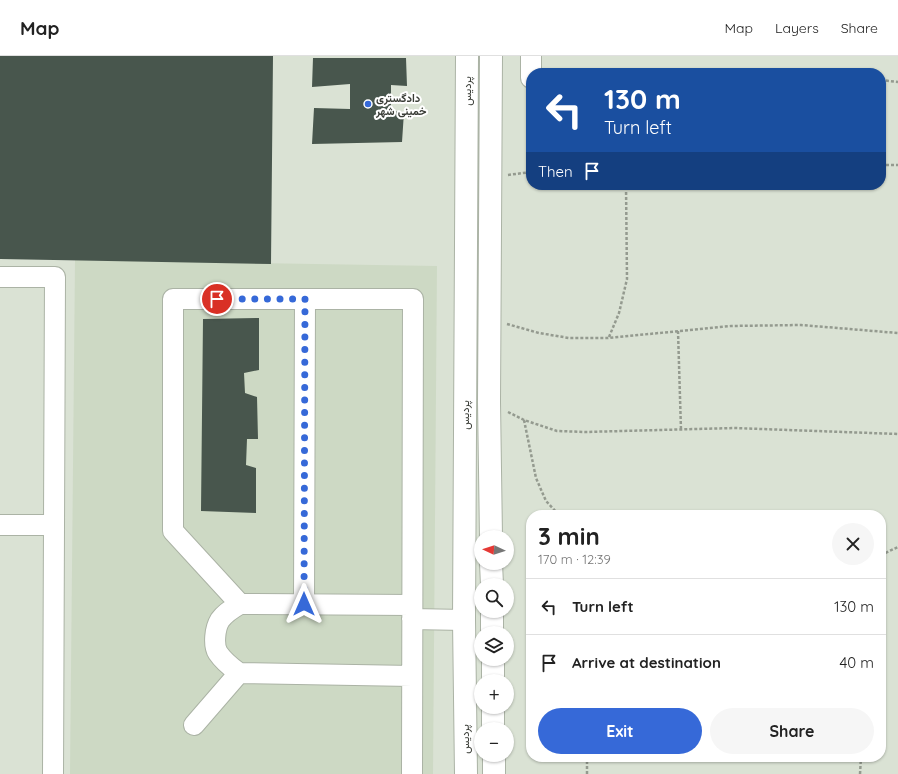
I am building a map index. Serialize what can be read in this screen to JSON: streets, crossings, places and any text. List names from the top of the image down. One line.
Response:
{"streets":{"main road":["پردیس"]},"places":["دادگستری خمینی شهر"],"north":"left","page":{"header":"Map","nav":["Map","Layers","Share"],"turn":["130 m","Turn left"],"then":"Then","heading":["3 min","170 m · 12:39"],"map_buttons":["+","−"],"list":[{"name":"Turn left","value":"130 m"},{"name":"Arrive at destination","value":"40 m"}],"buttons":["Exit","Share"]}}
